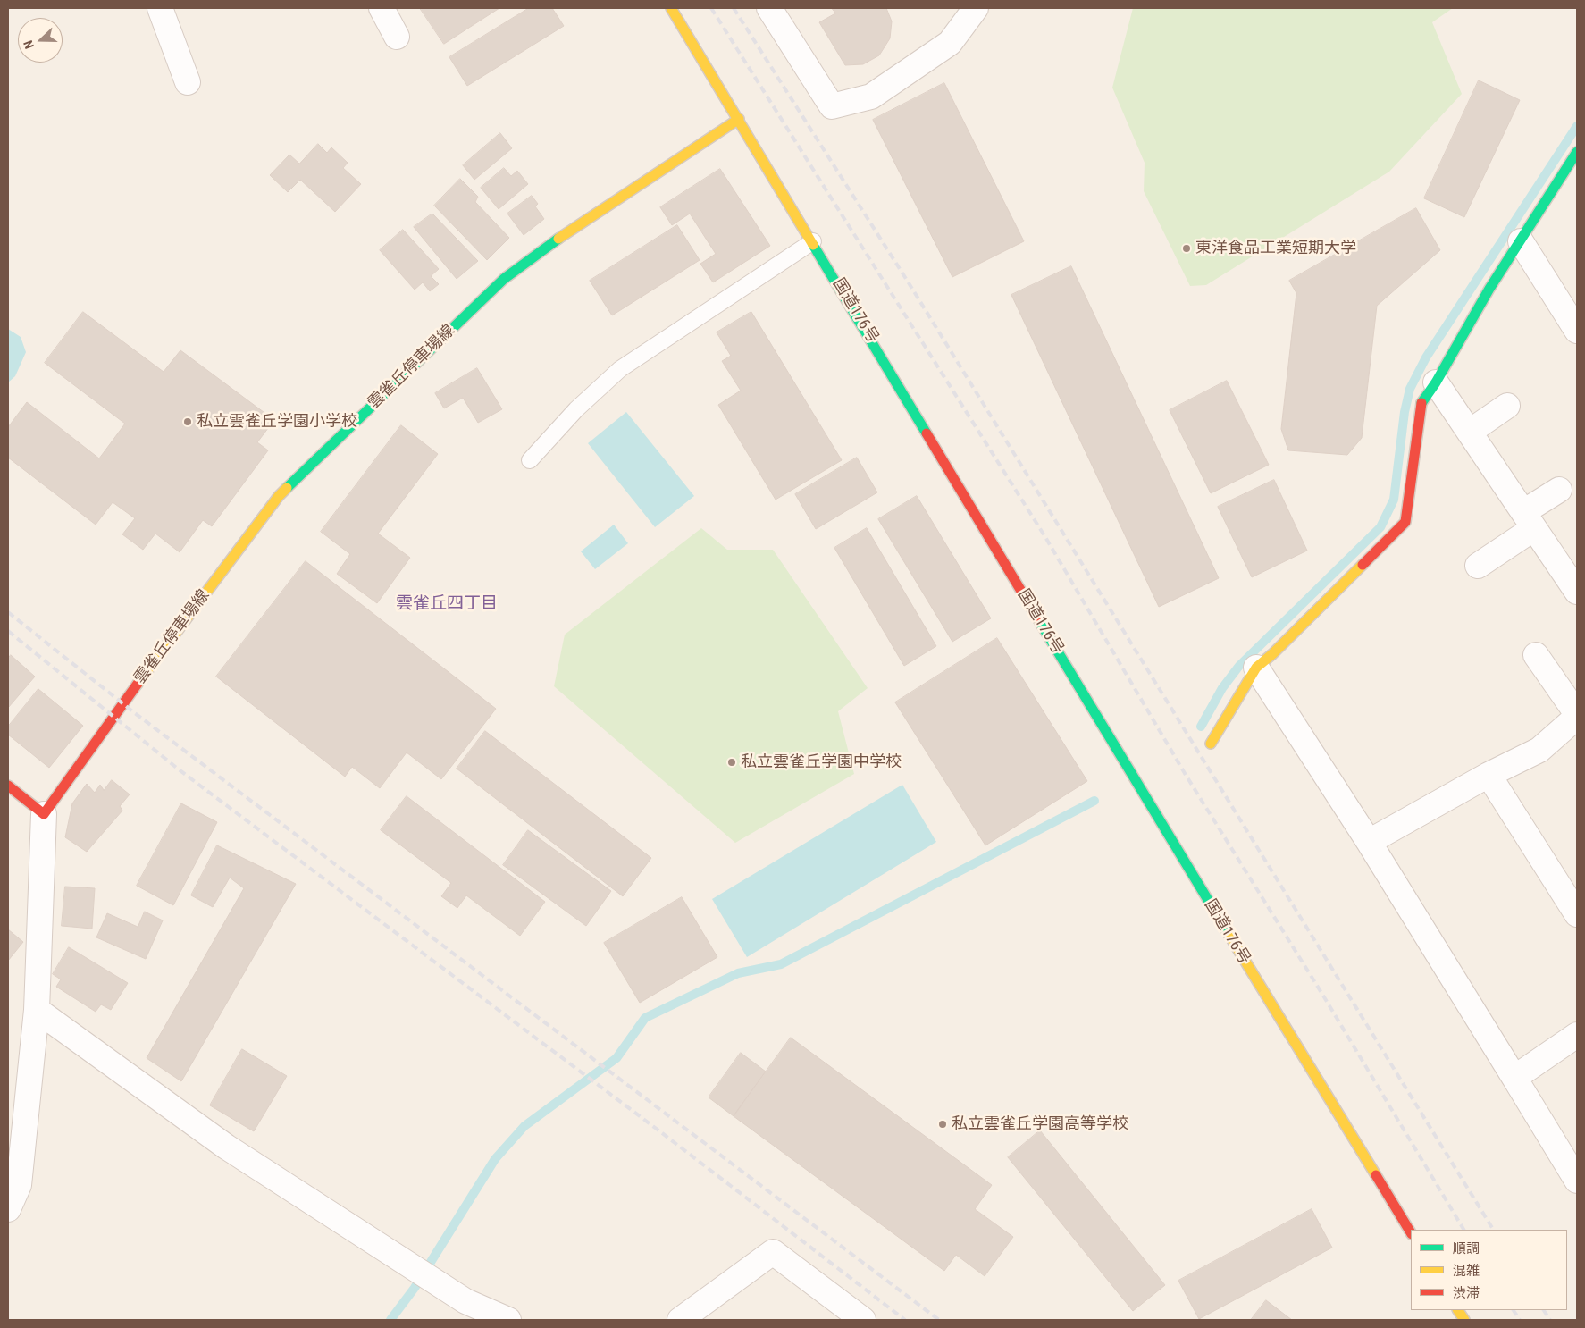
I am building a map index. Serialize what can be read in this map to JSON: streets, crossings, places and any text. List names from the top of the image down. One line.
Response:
{"streets":{"main road":["国道176号","雲雀丘停車場線"]},"crossings":[["国道176号","雲雀丘停車場線"]],"districts":["雲雀丘四丁目"],"places":["東洋食品工業短期大学","私立雲雀丘学園小学校","私立雲雀丘学園中学校","私立雲雀丘学園高等学校"],"legend":["順調","混雑","渋滞"],"north":"left"}
